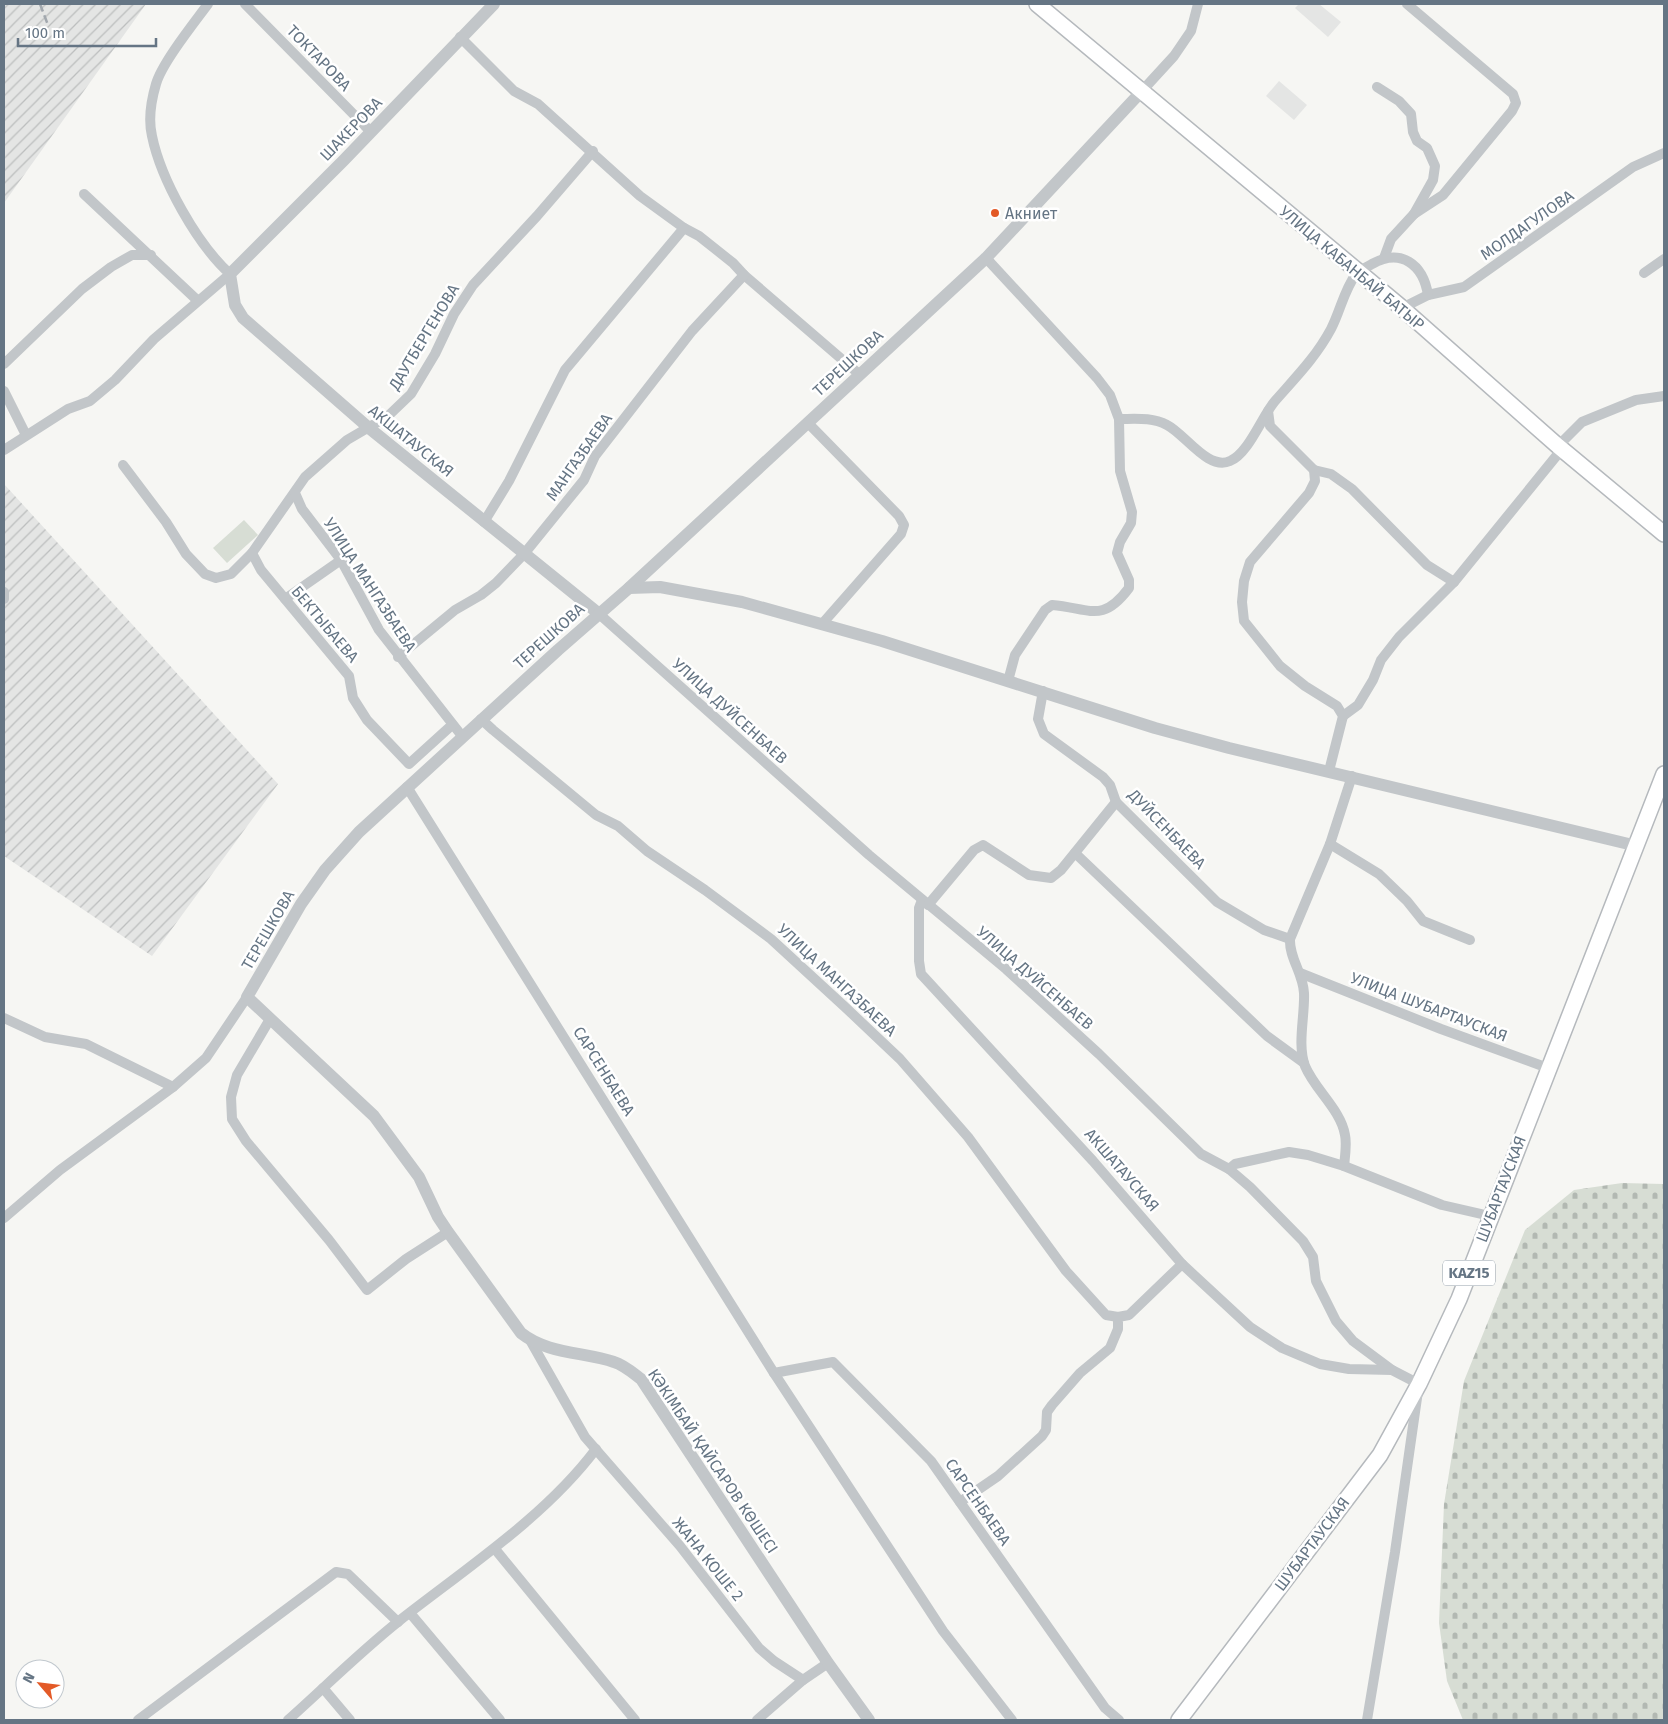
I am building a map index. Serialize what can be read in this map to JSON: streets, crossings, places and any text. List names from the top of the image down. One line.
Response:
{"streets":{"main road":["УЛИЦА КАБАНБАЙ БАТЫР","ШУБАРТАУСКАЯ","KAZ15"],"street":["ТОКТАРОВА","ШАКЕРОВА","МОЛДАГУЛОВА","ДАУТБЕРГЕНОВА","ТЕРЕШКОВА","АКШАТАУСКАЯ","МАНГАЗБАЕВА","УЛИЦА МАНГАЗБАЕВА","БЕКТЫБАЕВА","УЛИЦА ДУЙСЕНБАЕВ","ДУЙСЕНБАЕВА","УЛИЦА ШУБАРТАУСКАЯ","САРСЕНБАЕВА","КӘКІМБАЙ ҚАЙСАРОВ КӨШЕСІ","ЖАНА КОШЕ 2"]},"crossings":[["ТОКТАРОВА","ШАКЕРОВА"],["ШАКЕРОВА","АКШАТАУСКАЯ"],["МОЛДАГУЛОВА","УЛИЦА КАБАНБАЙ БАТЫР"],["УЛИЦА КАБАНБАЙ БАТЫР","ТЕРЕШКОВА"],["ДАУТБЕРГЕНОВА","АКШАТАУСКАЯ"],["ДАУТБЕРГЕНОВА","УЛИЦА МАНГАЗБАЕВА"],["ДАУТБЕРГЕНОВА","БЕКТЫБАЕВА"],["ТЕРЕШКОВА","АКШАТАУСКАЯ"],["ТЕРЕШКОВА","УЛИЦА МАНГАЗБАЕВА"],["ТЕРЕШКОВА","УЛИЦА ДУЙСЕНБАЕВ"],["ТЕРЕШКОВА","САРСЕНБАЕВА"],["АКШАТАУСКАЯ","МАНГАЗБАЕВА"],["АКШАТАУСКАЯ","УЛИЦА ДУЙСЕНБАЕВ"],["МАНГАЗБАЕВА","УЛИЦА МАНГАЗБАЕВА"],["УЛИЦА МАНГАЗБАЕВА","БЕКТЫБАЕВА"],["УЛИЦА ДУЙСЕНБАЕВ","ШУБАРТАУСКАЯ"],["УЛИЦА ШУБАРТАУСКАЯ","ШУБАРТАУСКАЯ"],["КӘКІМБАЙ ҚАЙСАРОВ КӨШЕСІ","ЖАНА КОШЕ 2"]],"places":["Акниет"],"scale_bar":"100 m","north":"top left"}
